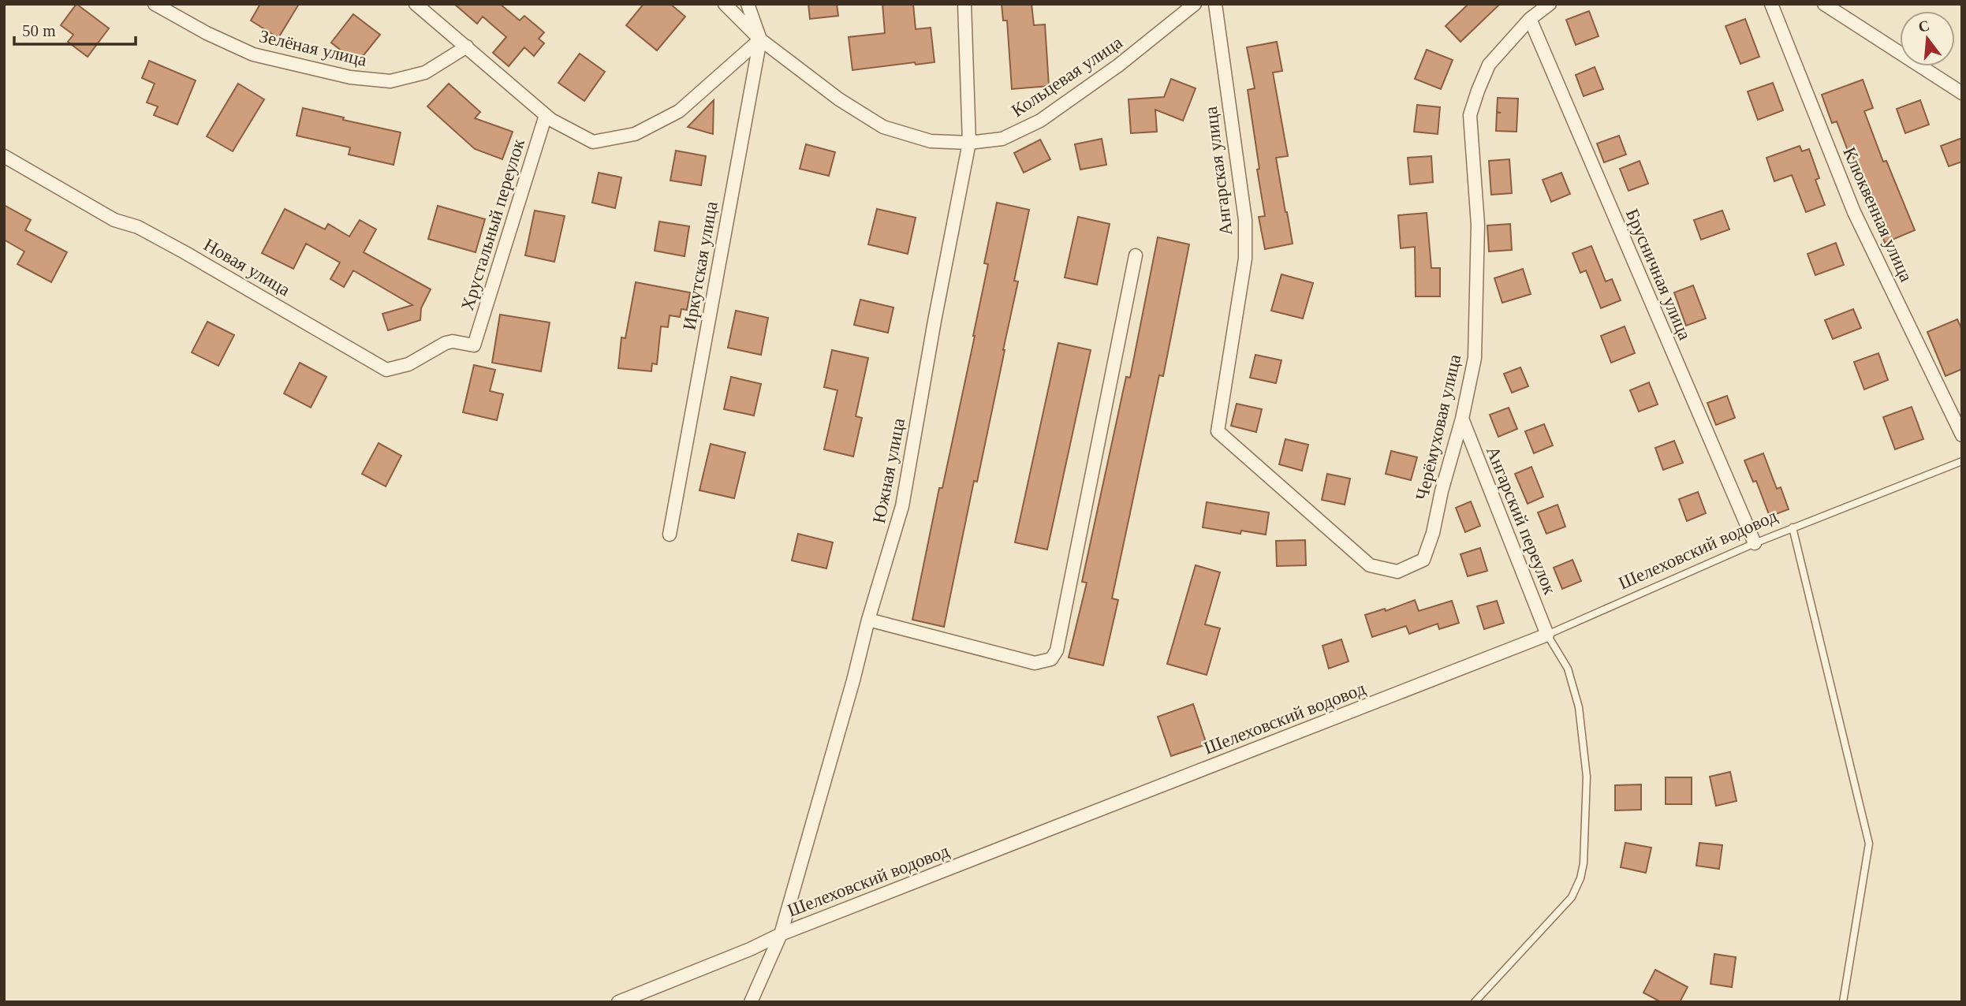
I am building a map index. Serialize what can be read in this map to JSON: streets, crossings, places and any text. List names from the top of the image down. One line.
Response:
{"streets":{"street":["Зелёная улица","Кольцевая улица","Ангарская улица","Клюквенная улица","Хрустальный переулок","Иркутская улица","Новая улица","Брусничная улица","Черёмуховая улица","Южная улица","Ангарский переулок","Шелеховский водовод"]},"crossings":[["Кольцевая улица","Иркутская улица"],["Кольцевая улица","Южная улица"],["Ангарская улица","Черёмуховая улица"],["Хрустальный переулок","Новая улица"],["Брусничная улица","Черёмуховая улица"],["Брусничная улица","Шелеховский водовод"],["Черёмуховая улица","Ангарский переулок"],["Южная улица","Шелеховский водовод"],["Ангарский переулок","Шелеховский водовод"]],"scale_bar":"50 m","north":"top"}
